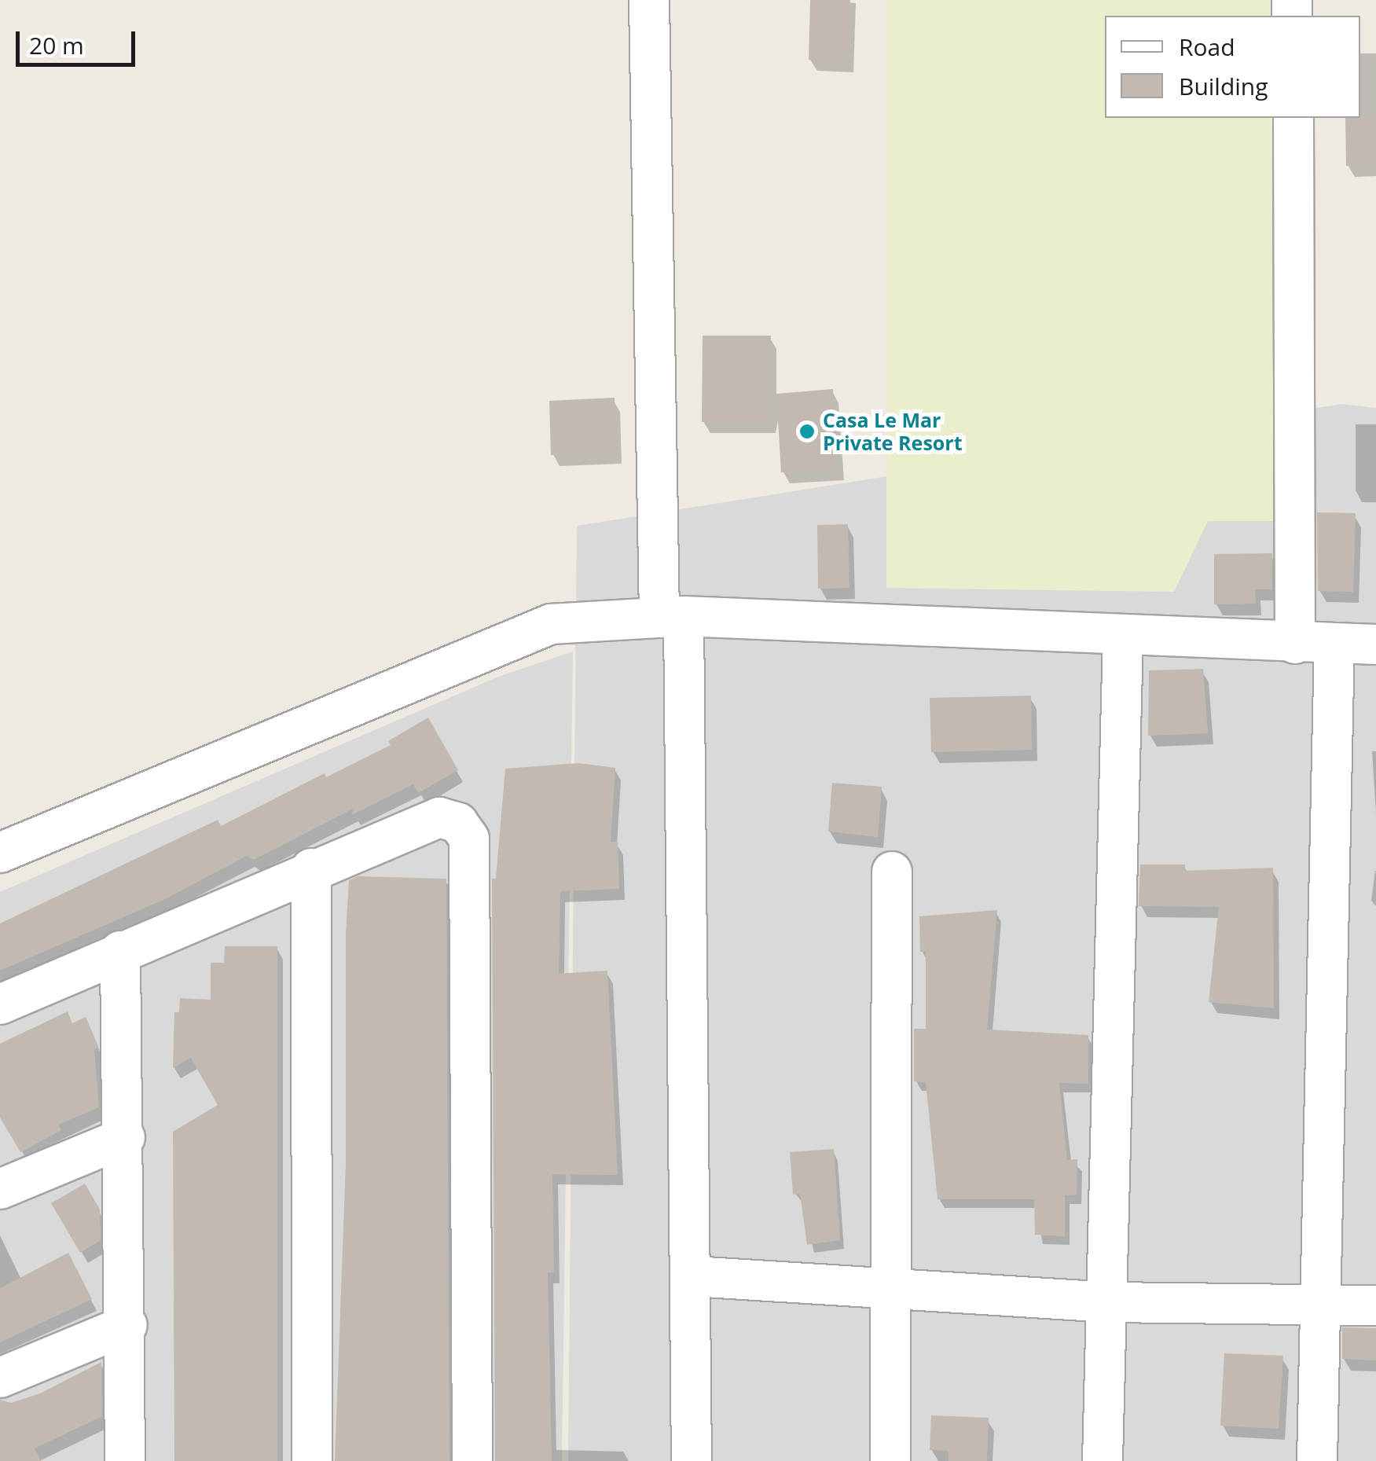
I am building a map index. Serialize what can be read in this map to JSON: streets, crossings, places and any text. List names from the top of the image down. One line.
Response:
{"places":["Casa Le Mar Private Resort"],"legend":["Road","Building"],"scale_bar":"20 m"}
